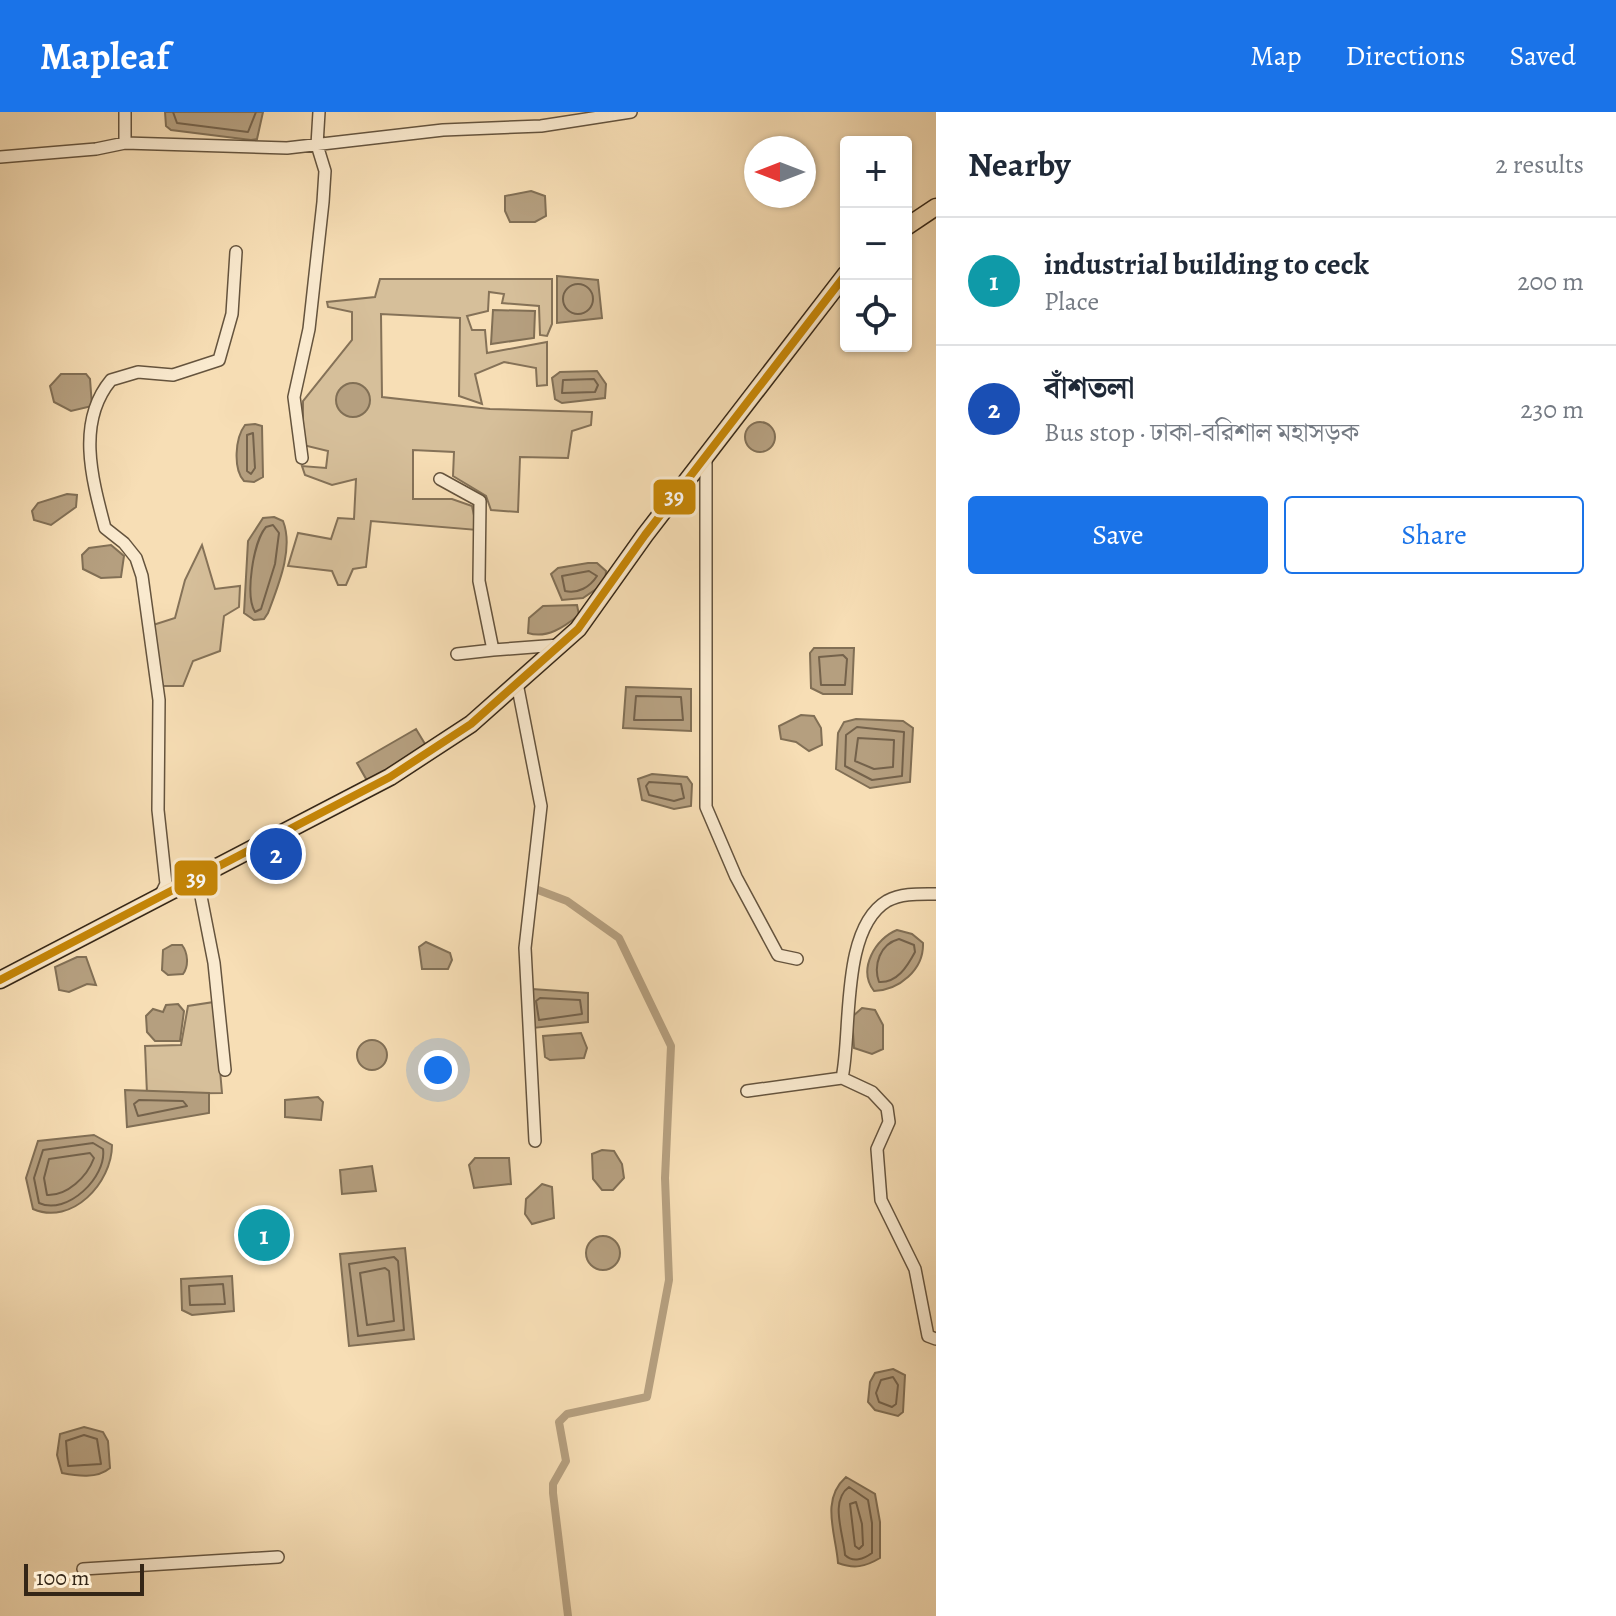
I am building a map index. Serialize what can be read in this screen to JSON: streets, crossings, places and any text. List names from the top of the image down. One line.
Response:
{"lines":["transit line 39"],"scale_bar":"100 m","north":"left","page":{"header":"Mapleaf","nav":["Map","Directions","Saved"],"heading":["Nearby","2 results"],"map_buttons":["+","−"],"list":[{"mark":"1","name":"industrial building to ceck","note":"Place","value":"200 m"},{"mark":"2","name":"বাঁশতলা","note":"Bus stop · ঢাকা-বরিশাল মহাসড়ক","value":"230 m"}],"buttons":["Save","Share"],"pins":["2","1"],"scale":"100 m"}}
